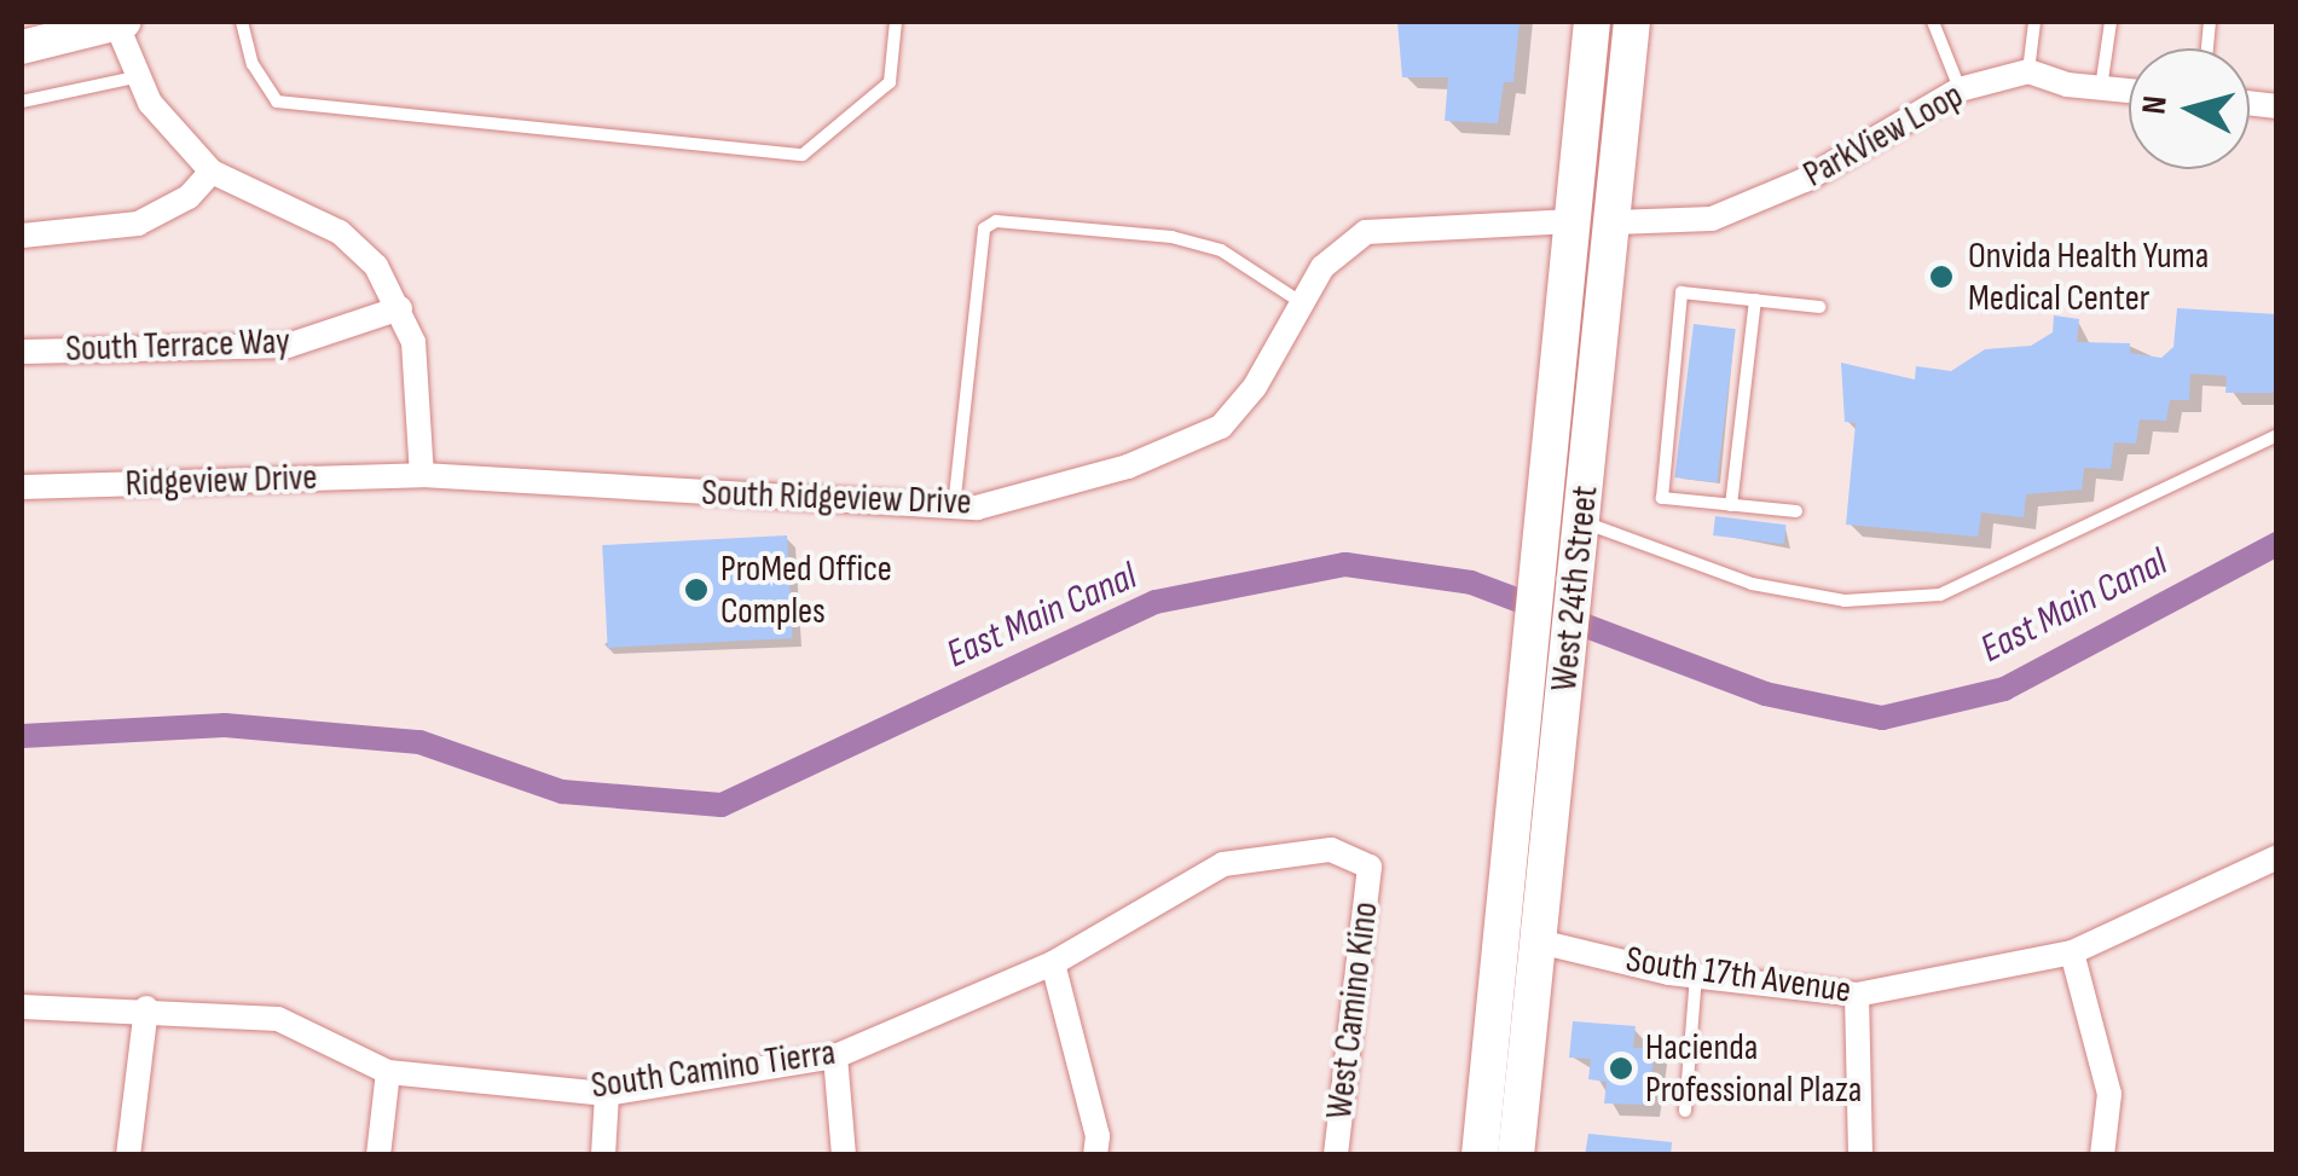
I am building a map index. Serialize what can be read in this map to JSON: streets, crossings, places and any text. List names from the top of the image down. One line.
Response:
{"streets":{"main road":["West 24th Street"],"street":["ParkView Loop","South Terrace Way","Ridgeview Drive","South Ridgeview Drive","South 17th Avenue","West Camino Kino","South Camino Tierra"]},"crossings":[["ParkView Loop","West 24th Street"],["Ridgeview Drive","South Ridgeview Drive"],["South Ridgeview Drive","West 24th Street"],["West 24th Street","South 17th Avenue"],["West Camino Kino","South Camino Tierra"]],"water":["East Main Canal"],"places":["Onvida Health Yuma Medical Center","ProMed Office Comples","Hacienda Professional Plaza"],"north":"left"}
